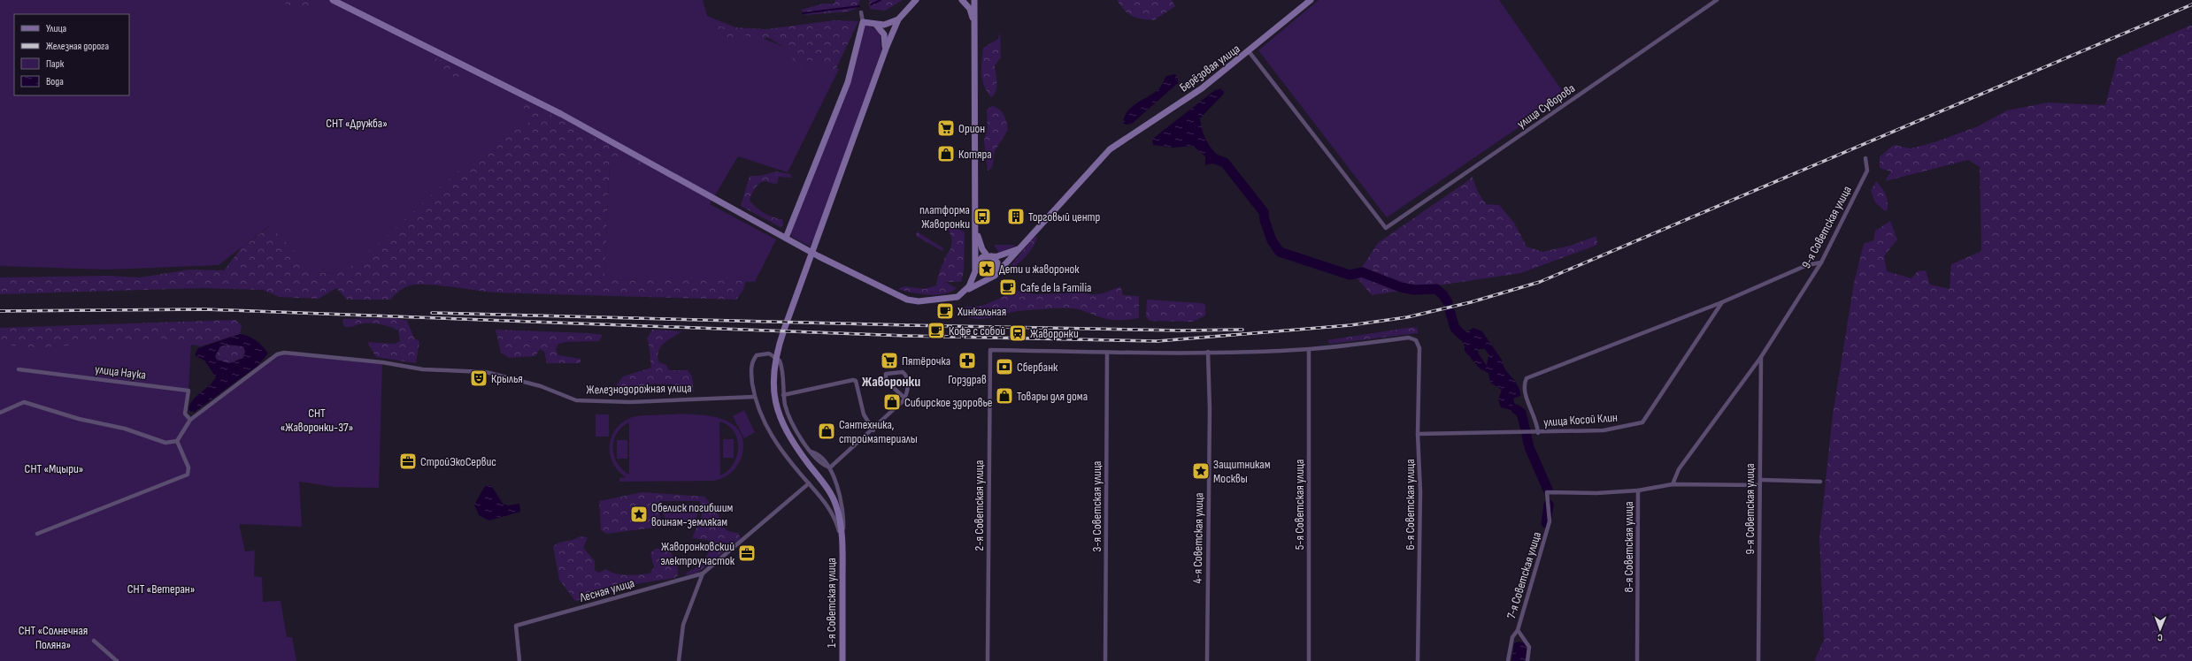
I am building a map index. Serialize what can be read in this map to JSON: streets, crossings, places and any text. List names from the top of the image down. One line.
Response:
{"streets":{"street":["Берёзовая улица","улица Суворова","9-я Советская улица","улица Наука","Железнодорожная улица","улица Косой Клин","5-я Советская улица","6-я Советская улица","2-я Советская улица","3-я Советская улица","4-я Советская улица","8-я Советская улица","7-я Советская улица","Лесная улица","1-я Советская улица"]},"crossings":[["Берёзовая улица","улица Суворова"],["9-я Советская улица","8-я Советская улица"],["улица Наука","Железнодорожная улица"],["улица Косой Клин","6-я Советская улица"],["5-я Советская улица","6-я Советская улица"],["2-я Советская улица","3-я Советская улица"],["8-я Советская улица","7-я Советская улица"]],"districts":["Жаворонки"],"parks":["СНТ «Дружба»","СНТ «Жаворонки-37»","СНТ «Мцыри»","СНТ «Ветеран»","СНТ «Солнечная Поляна»"],"places":{"supermarket":["Орион","Пятёрочка"],"shop":["Котяра","Товары для дома","Сибирское здоровье","Сантехника, стройматериалы"],"bus stop":["платформа Жаворонки"],"building":["Торговый центр"],"place":["Дети и жаворонок","Защитникам Москвы","Обелиск погибшим воинам-землякам"],"cafe":["Cafe de la Familia","Хинкальная","Кофе с собой"],"station":["Жаворонки"],"pharmacy":["Горздрав"],"bank":["Сбербанк"],"theatre":["Крылья"],"office":["СтройЭкоСервис","Жаворонковский электроучасток"]},"legend":["Улица","Железная дорога","Парк","Вода"],"north":"bottom"}
